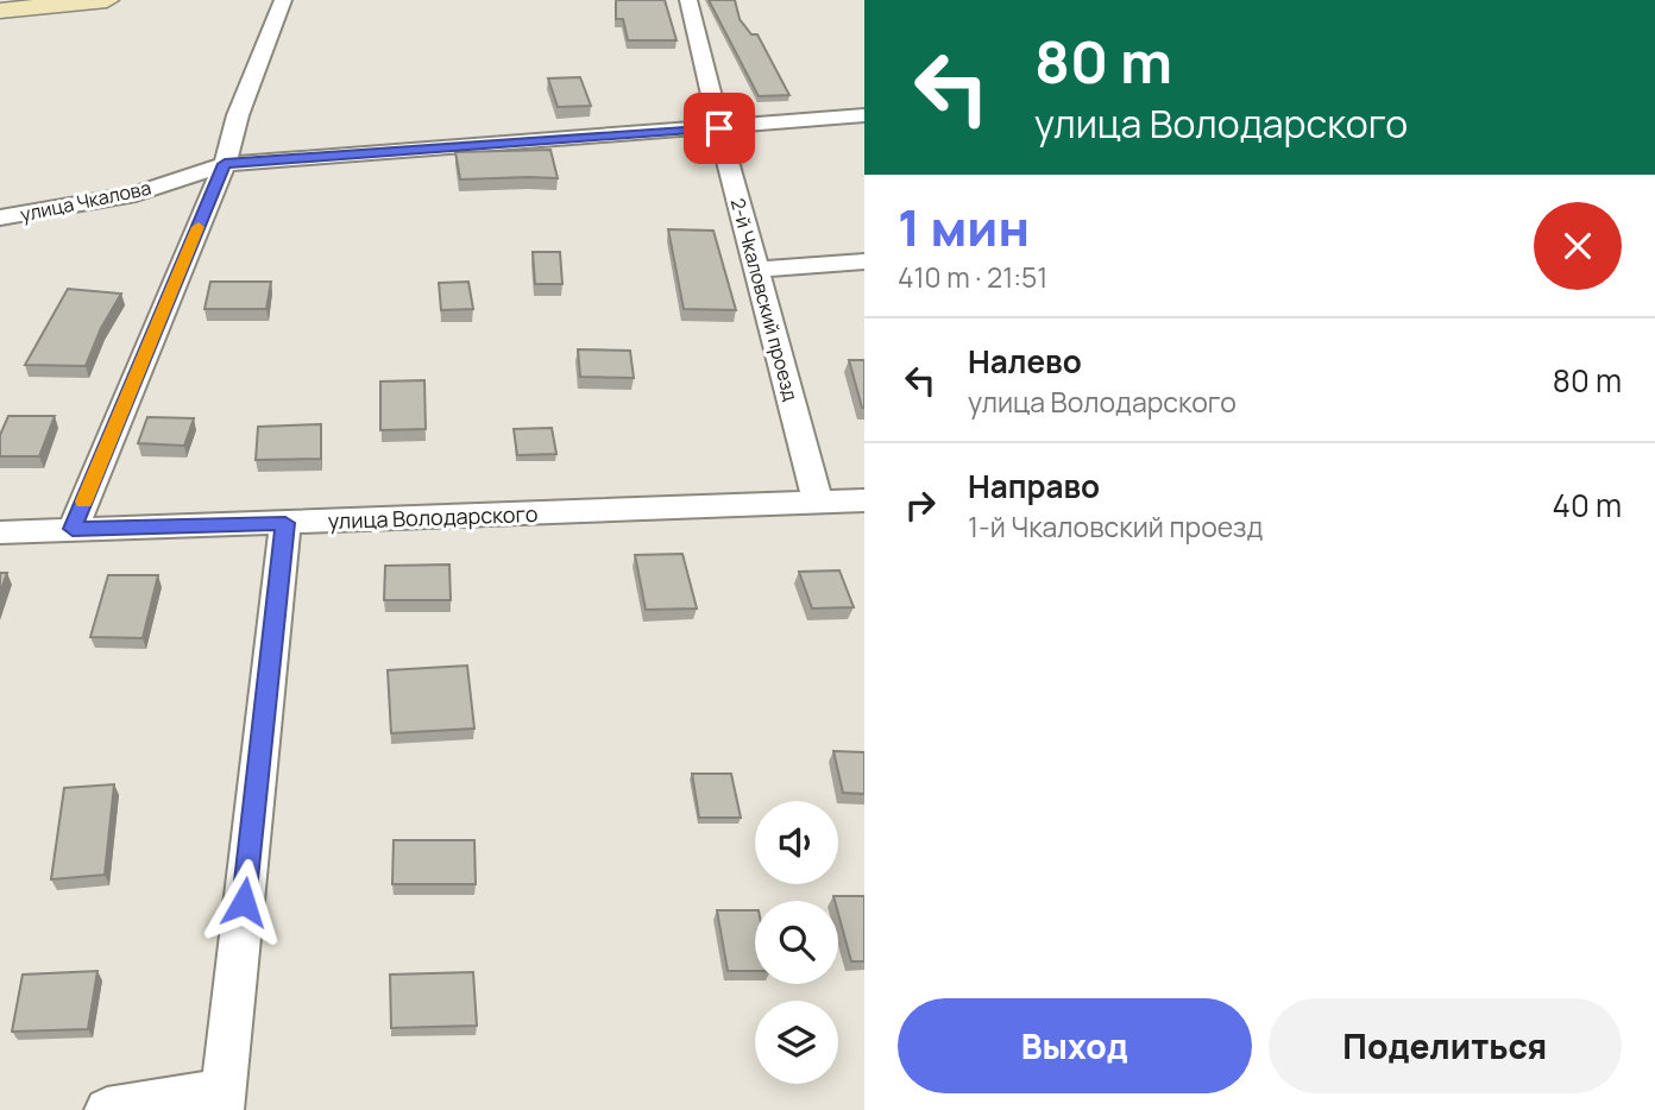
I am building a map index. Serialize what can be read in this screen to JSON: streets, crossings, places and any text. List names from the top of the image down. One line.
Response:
{"streets":{"street":["улица Чкалова","2-й Чкаловский проезд","улица Володарского"]},"crossings":[["улица Чкалова","2-й Чкаловский проезд"],["2-й Чкаловский проезд","улица Володарского"]],"page":{"turn":["80 m","улица Володарского"],"heading":["1 мин","410 m · 21:51"],"list":[{"name":"Налево","note":"улица Володарского","value":"80 m"},{"name":"Направо","note":"1-й Чкаловский проезд","value":"40 m"}],"buttons":["Выход","Поделиться"]}}
